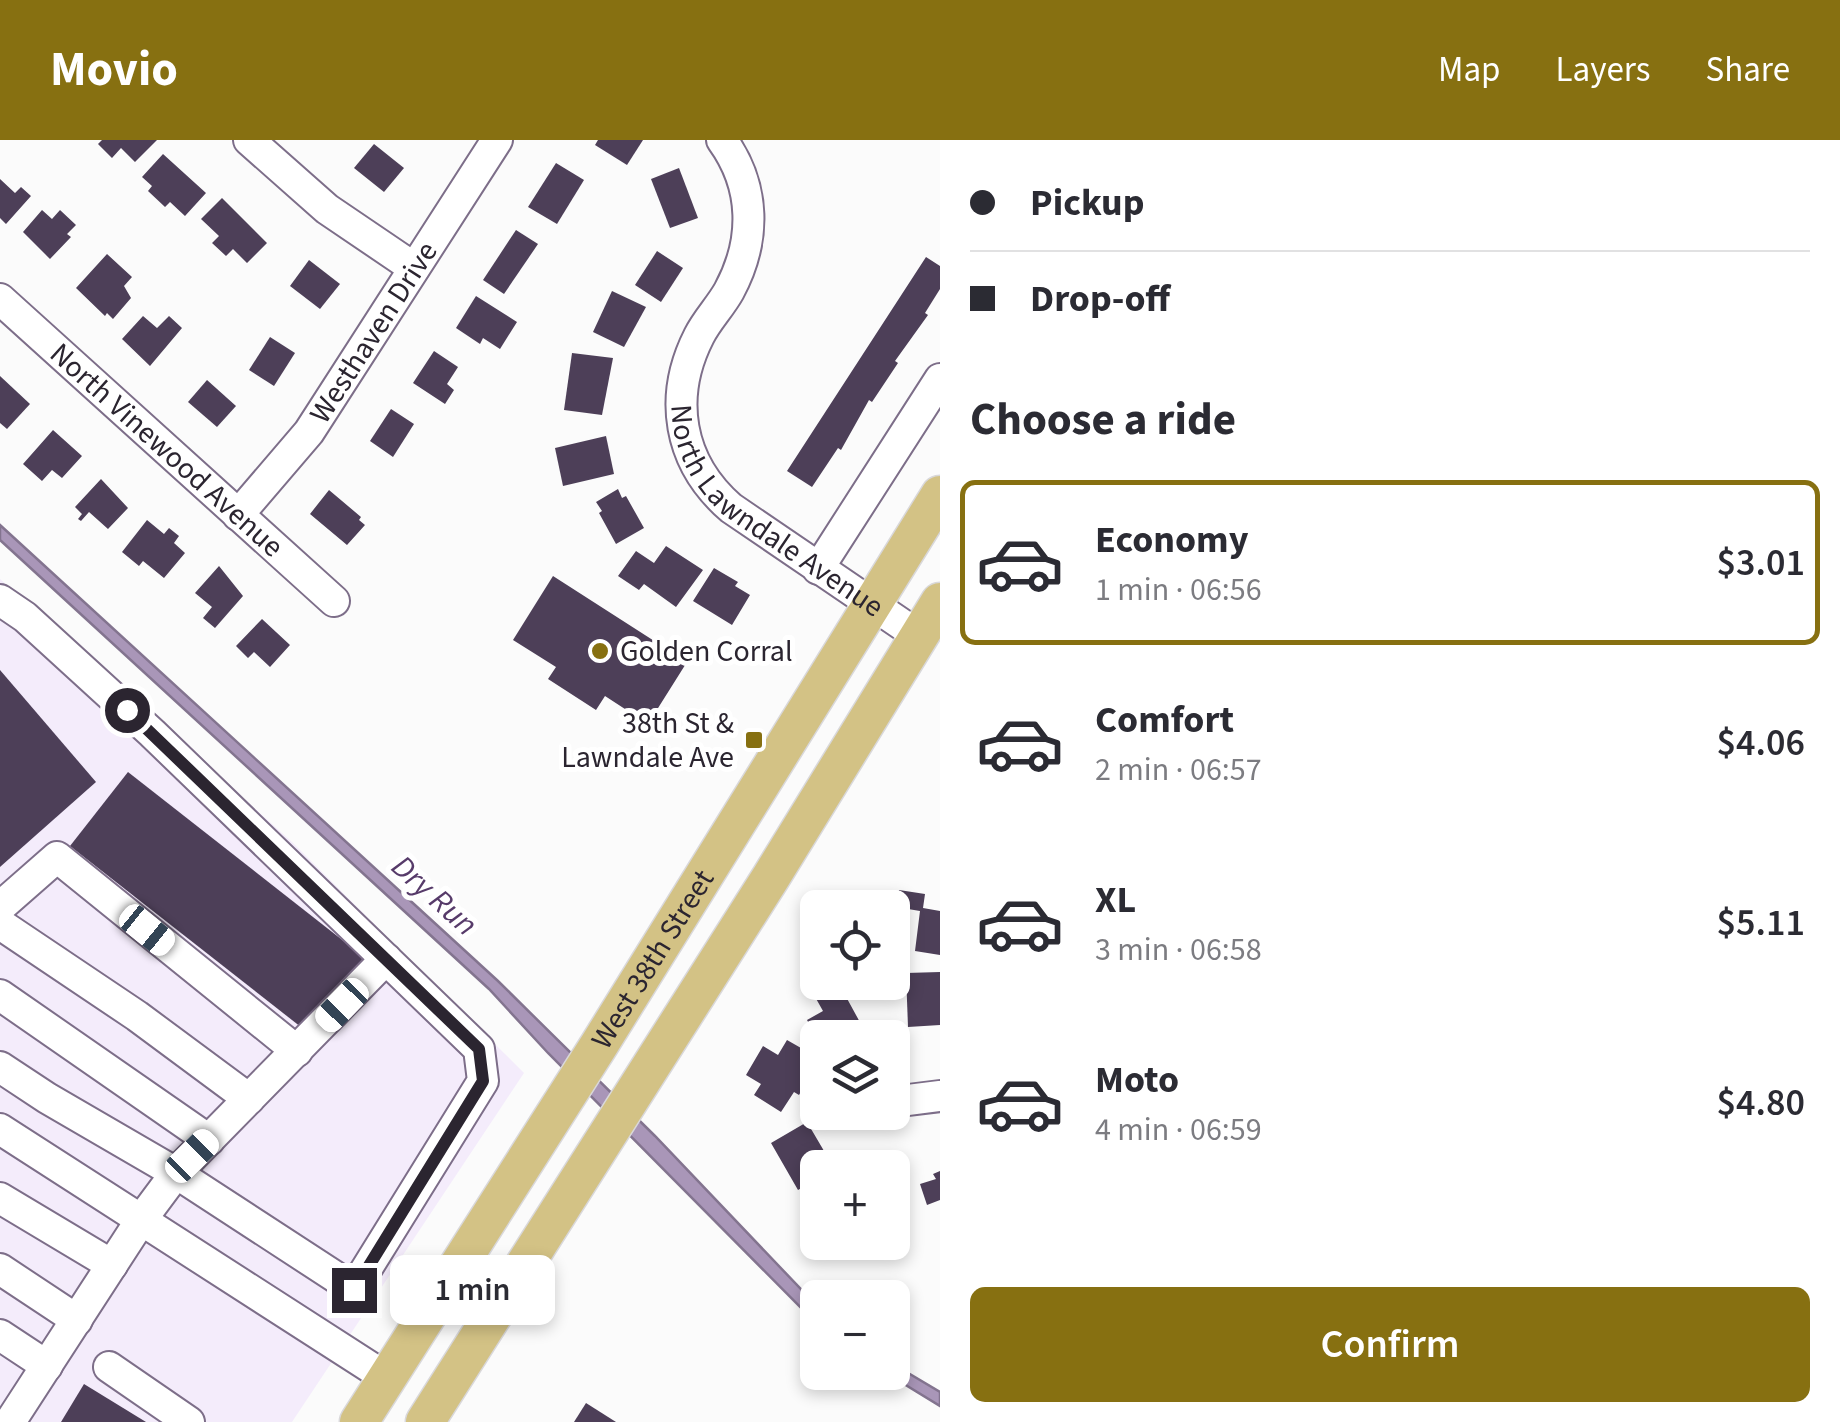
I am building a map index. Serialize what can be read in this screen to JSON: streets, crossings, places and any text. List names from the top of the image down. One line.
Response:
{"streets":{"main road":["West 38th Street"],"street":["Westhaven Drive","North Vinewood Avenue","North Lawndale Avenue"]},"crossings":[["Westhaven Drive","North Vinewood Avenue"],["North Lawndale Avenue","West 38th Street"]],"water":["Dry Run"],"places":{"other":["Golden Corral"],"transit":["38th St & Lawndale Ave"]},"page":{"header":"Movio","nav":["Map","Layers","Share"],"banner":["Pickup","Drop-off"],"heading":"Choose a ride","list":[{"name":"Economy","note":"1 min · 06:56","value":"$3.01"},{"name":"Comfort","note":"2 min · 06:57","value":"$4.06"},{"name":"XL","note":"3 min · 06:58","value":"$5.11"},{"name":"Moto","note":"4 min · 06:59","value":"$4.80"}],"map_buttons":["+","−"],"bubble":"1 min","buttons":"Confirm"}}
